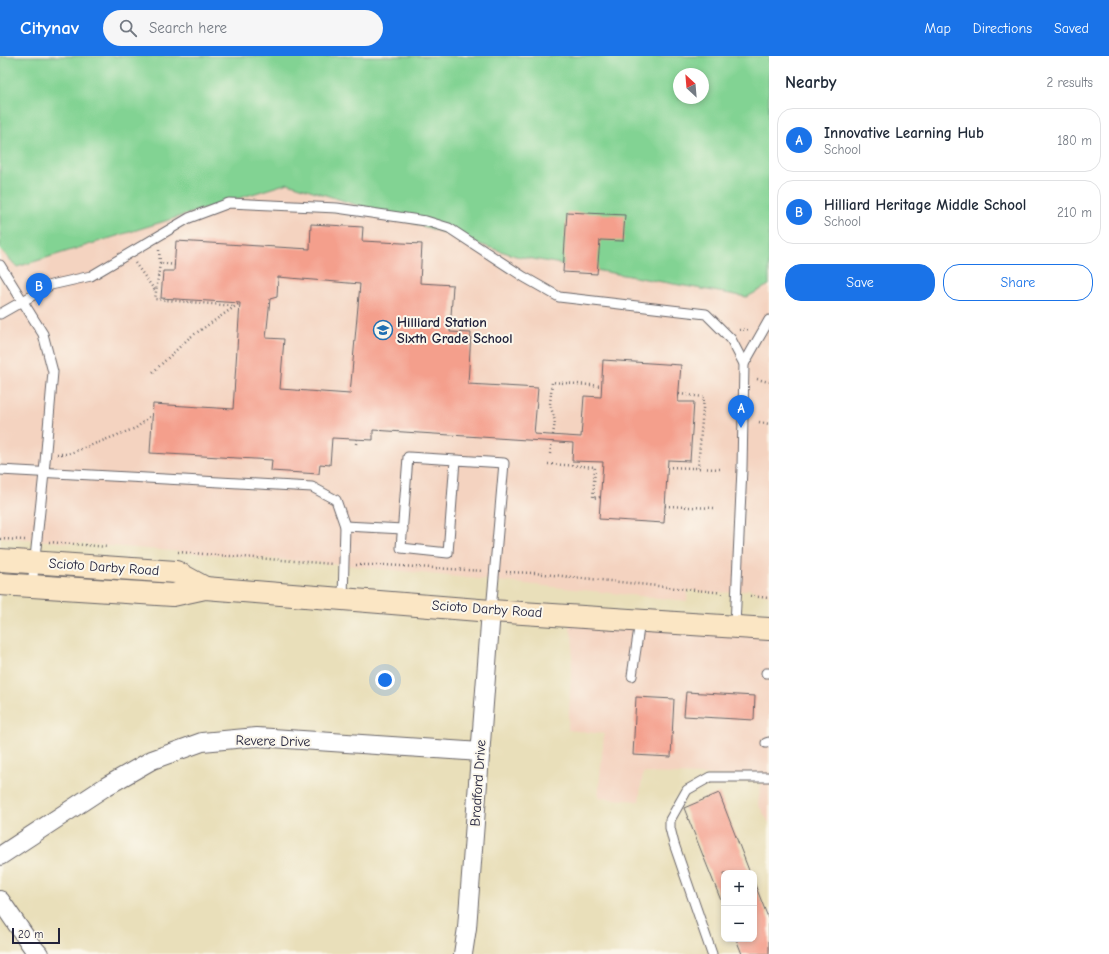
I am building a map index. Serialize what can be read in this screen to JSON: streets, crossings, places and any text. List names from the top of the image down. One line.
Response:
{"streets":{"main road":["Scioto Darby Road"],"street":["Revere Drive","Bradford Drive"]},"crossings":[["Scioto Darby Road","Bradford Drive"],["Revere Drive","Bradford Drive"]],"places":{"school or university":["Hilliard Station Sixth Grade School"]},"scale_bar":"20 m","north":"top left","page":{"header":"Citynav","search":"Search here","nav":["Map","Directions","Saved"],"heading":["Nearby","2 results"],"list":[{"mark":"A","name":"Innovative Learning Hub","note":"School","value":"180 m"},{"mark":"B","name":"Hilliard Heritage Middle School","note":"School","value":"210 m"}],"buttons":["Save","Share"],"pins":["B","A"],"map_buttons":["+","−"],"scale":"20 m"}}
